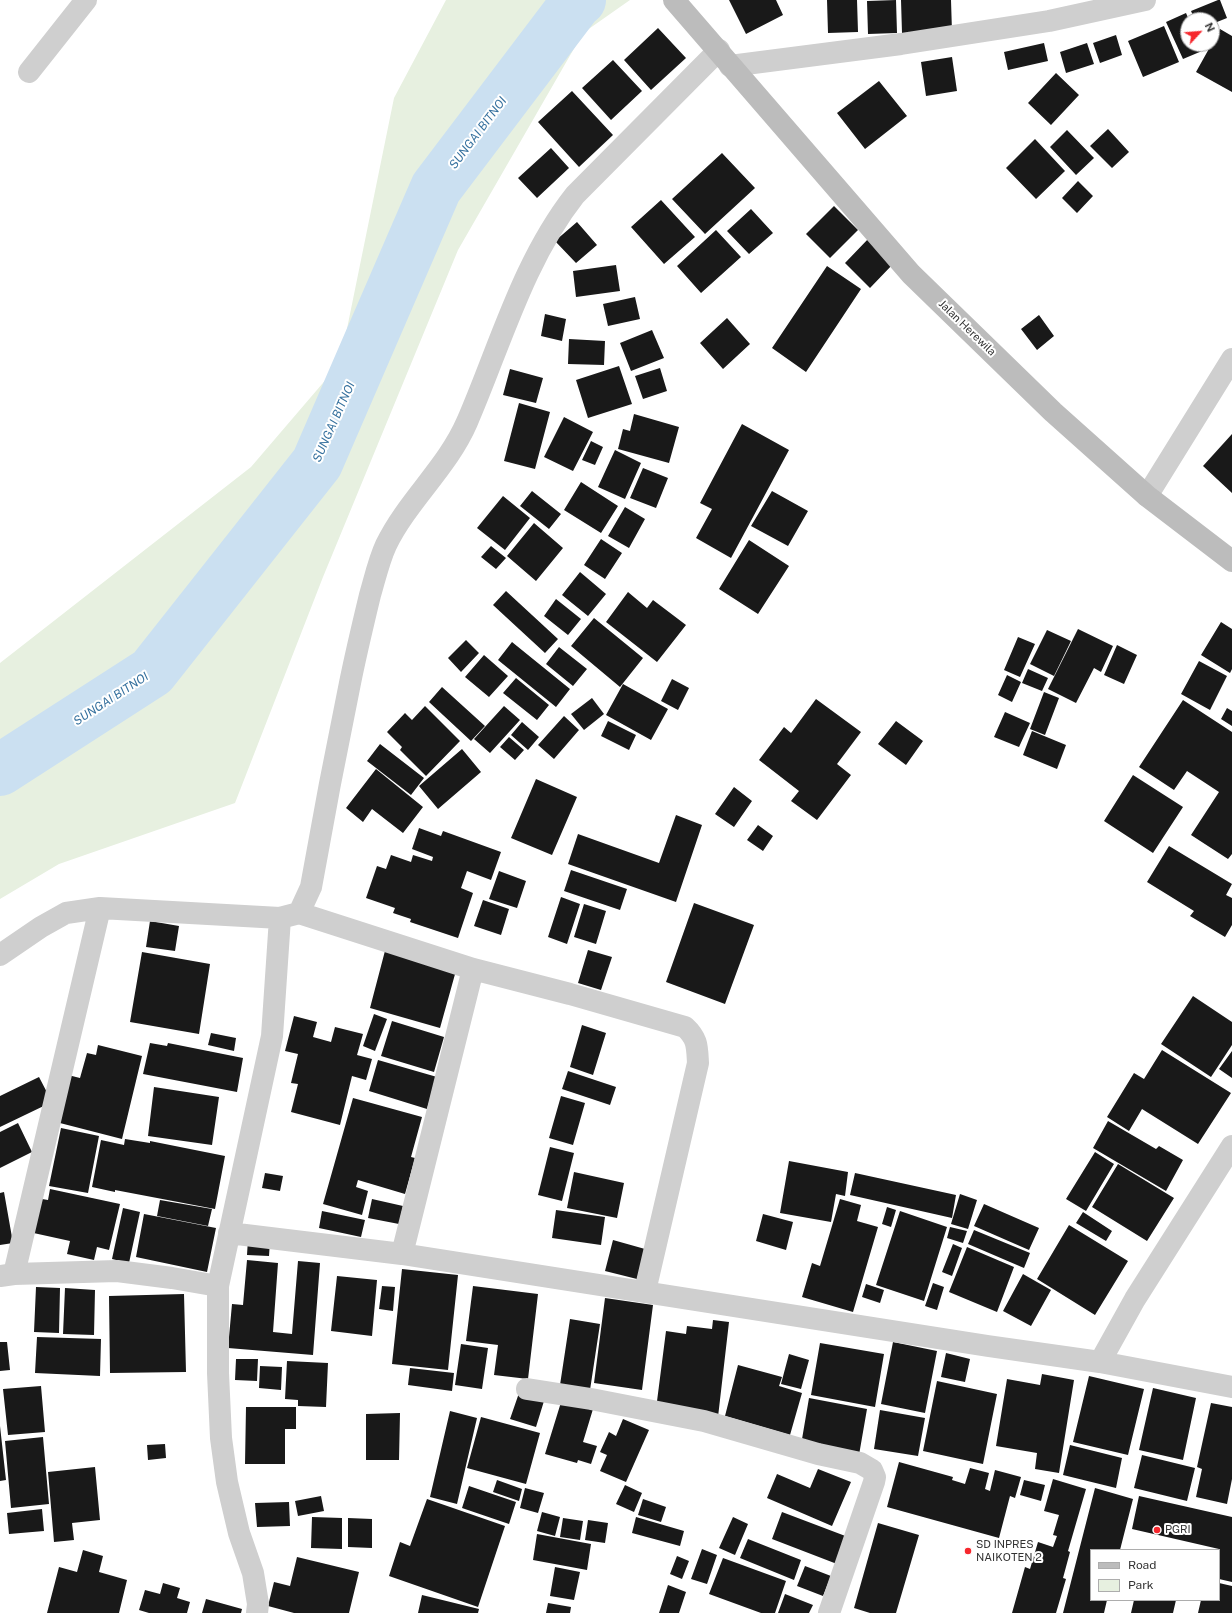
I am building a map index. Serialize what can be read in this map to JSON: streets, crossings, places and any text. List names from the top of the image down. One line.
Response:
{"streets":{"main road":["Jalan Herewila"]},"water":["SUNGAI BITNOI"],"places":["PGRI","SD INPRES NAIKOTEN 2"],"legend":["Road","Park"],"north":"top right"}
